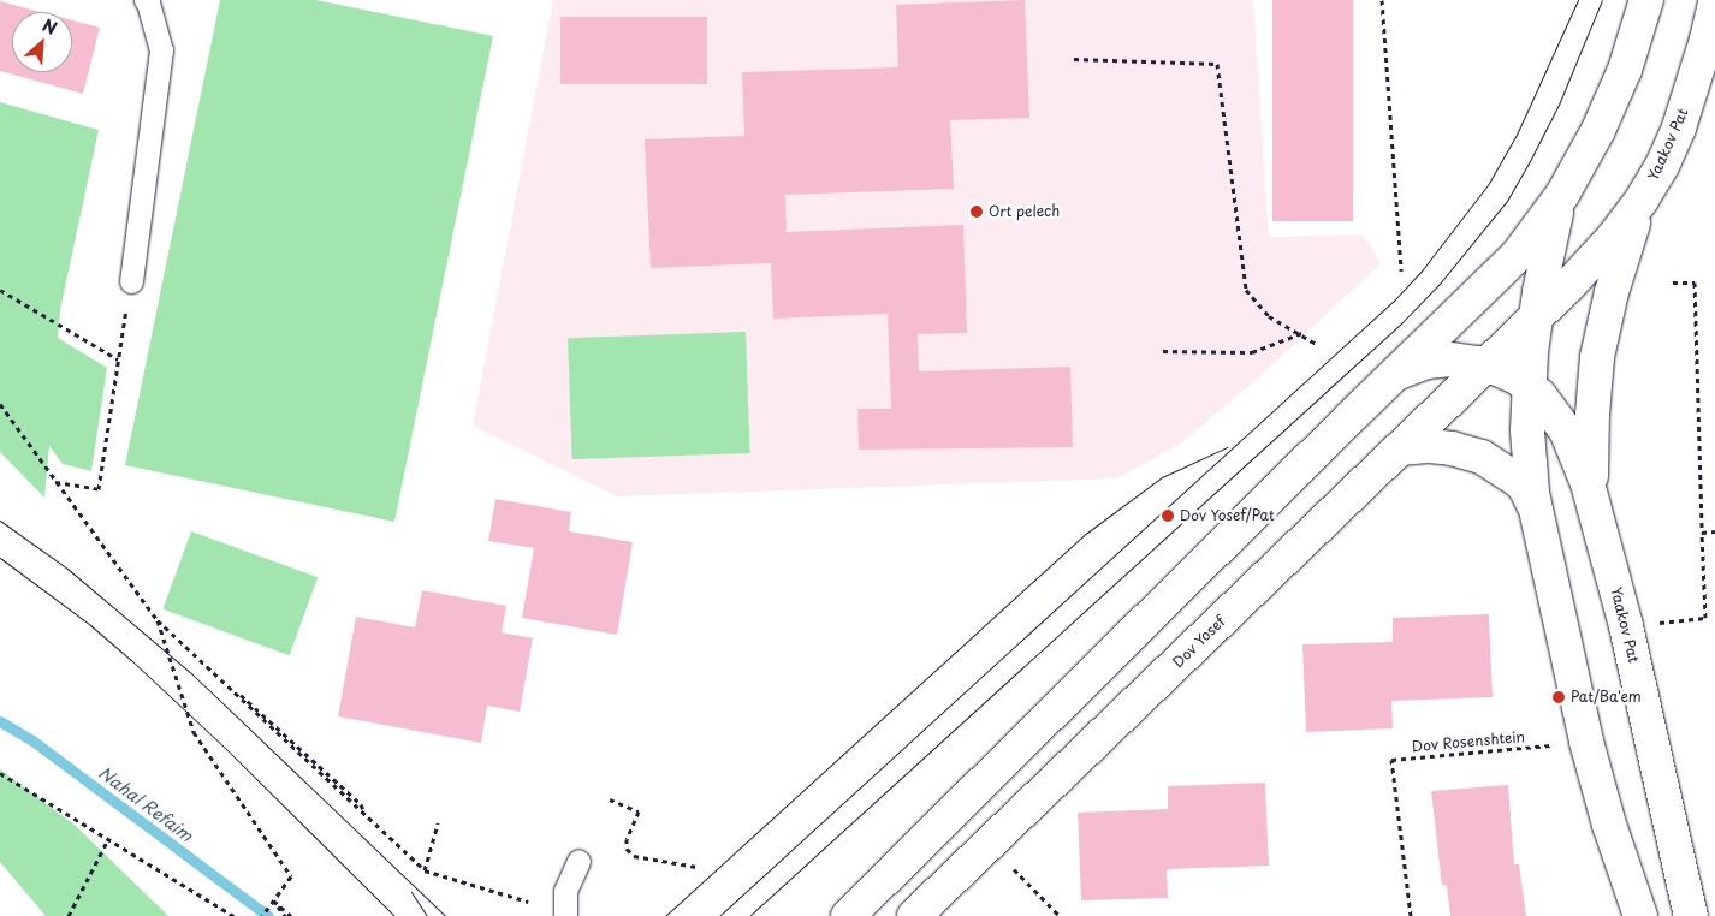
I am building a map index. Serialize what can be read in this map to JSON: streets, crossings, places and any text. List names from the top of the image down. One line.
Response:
{"streets":{"main road":["Yaakov Pat","Dov Yosef"],"path":["Dov Rosenshtein"]},"crossings":[["Yaakov Pat","Dov Yosef"]],"water":["Nahal Refaim"],"places":["Ort pelech","Dov Yosef/Pat","Pat/Ba'em"],"north":"top right"}
